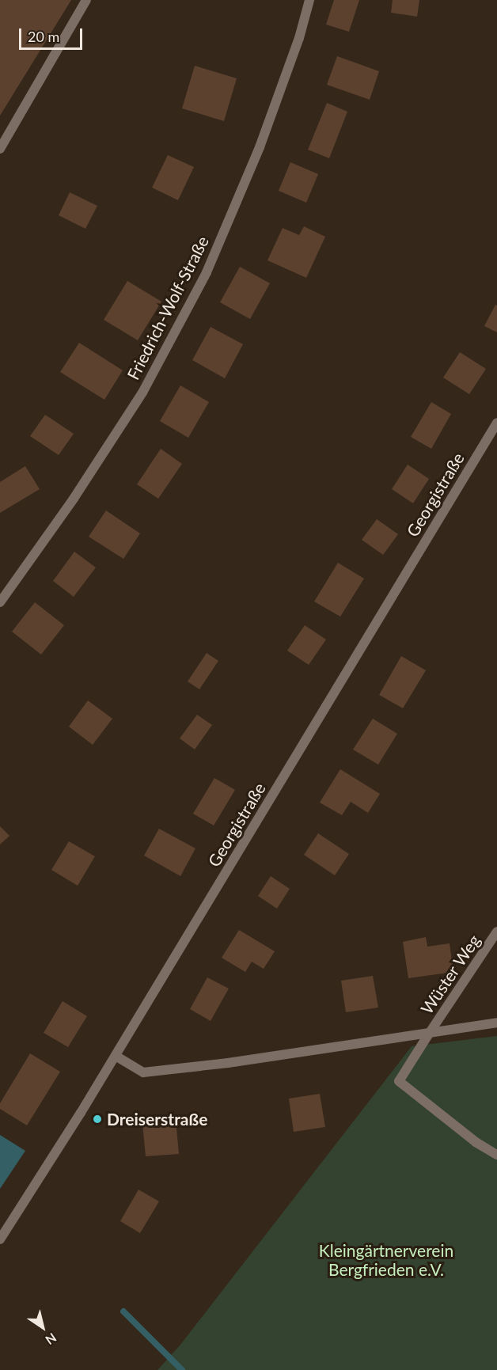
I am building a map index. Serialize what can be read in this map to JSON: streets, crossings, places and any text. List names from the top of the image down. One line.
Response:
{"streets":{"street":["Friedrich-Wolf-Straße","Georgistraße","Wüster Weg"]},"parks":["Kleingärtnerverein Bergfrieden e.V."],"places":["Dreiserstraße"],"scale_bar":"20 m","north":"bottom right"}
